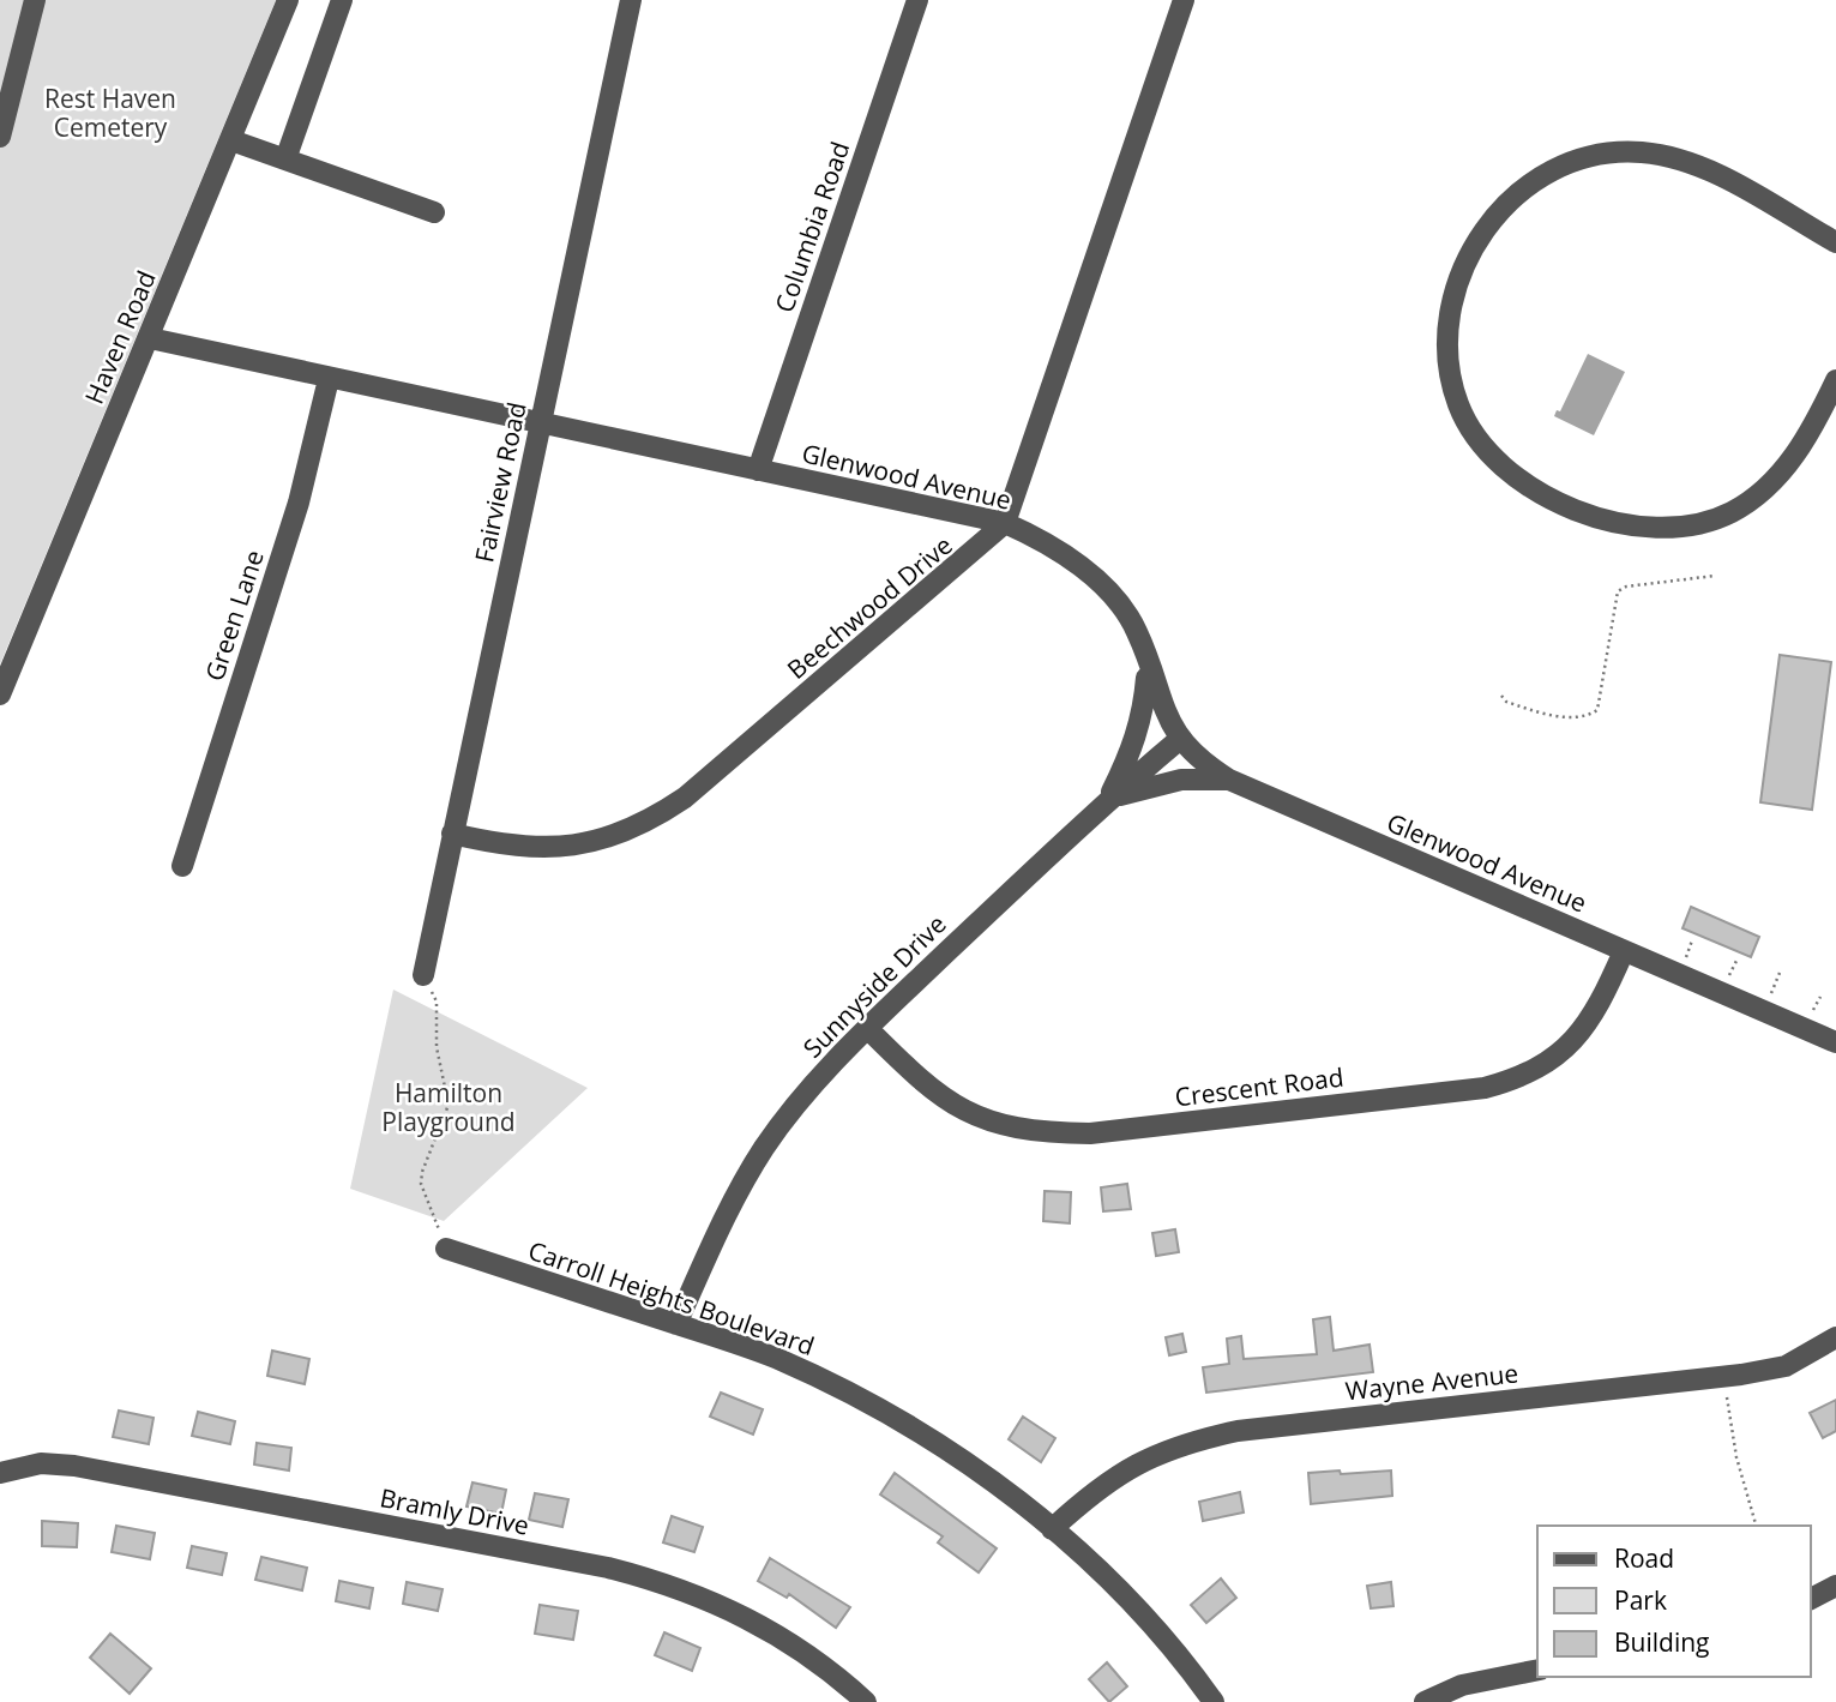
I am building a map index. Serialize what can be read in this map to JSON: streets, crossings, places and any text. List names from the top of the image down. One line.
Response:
{"streets":{"street":["Columbia Road","Haven Road","Glenwood Avenue","Fairview Road","Beechwood Drive","Green Lane","Sunnyside Drive","Crescent Road","Carroll Heights Boulevard","Wayne Avenue","Bramly Drive"]},"crossings":[["Columbia Road","Glenwood Avenue"],["Haven Road","Glenwood Avenue"],["Glenwood Avenue","Fairview Road"],["Glenwood Avenue","Beechwood Drive"],["Glenwood Avenue","Green Lane"],["Glenwood Avenue","Sunnyside Drive"],["Glenwood Avenue","Crescent Road"],["Fairview Road","Beechwood Drive"],["Sunnyside Drive","Crescent Road"],["Sunnyside Drive","Carroll Heights Boulevard"],["Carroll Heights Boulevard","Wayne Avenue"]],"parks":["Rest Haven Cemetery","Hamilton Playground"],"legend":["Road","Park","Building"]}
